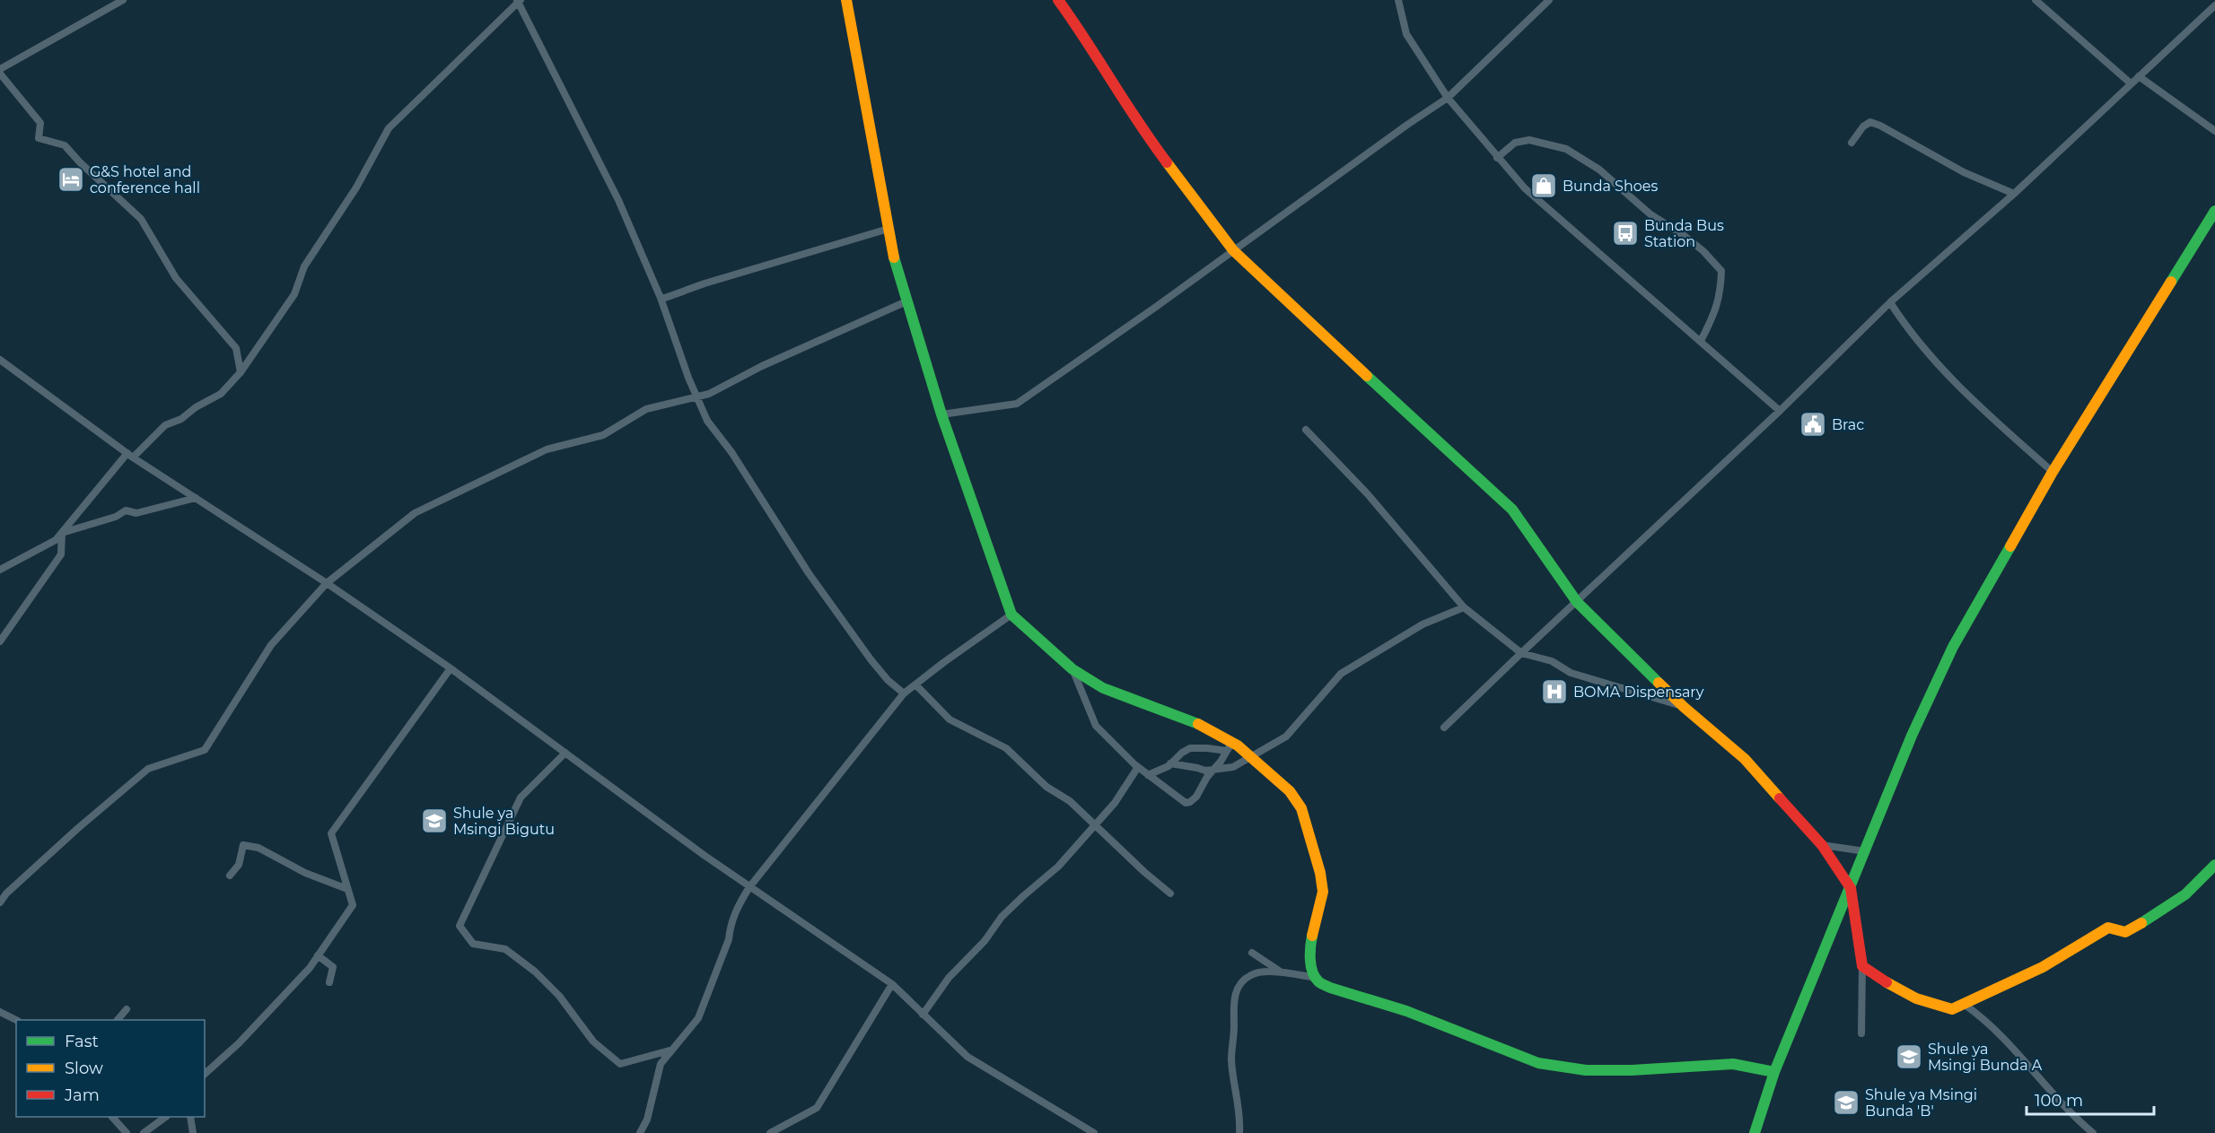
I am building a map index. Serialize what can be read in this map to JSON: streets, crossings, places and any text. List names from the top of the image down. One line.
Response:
{"places":{"hotel":["G&S hotel and conference hall"],"shop":["Bunda Shoes"],"bus stop":["Bunda Bus Station"],"public building":["Brac"],"hospital":["BOMA Dispensary"],"school or university":["Shule ya Msingi Bigutu","Shule ya Msingi Bunda A","Shule ya Msingi Bunda 'B'"]},"legend":["Fast","Slow","Jam"],"scale_bar":"100 m"}
